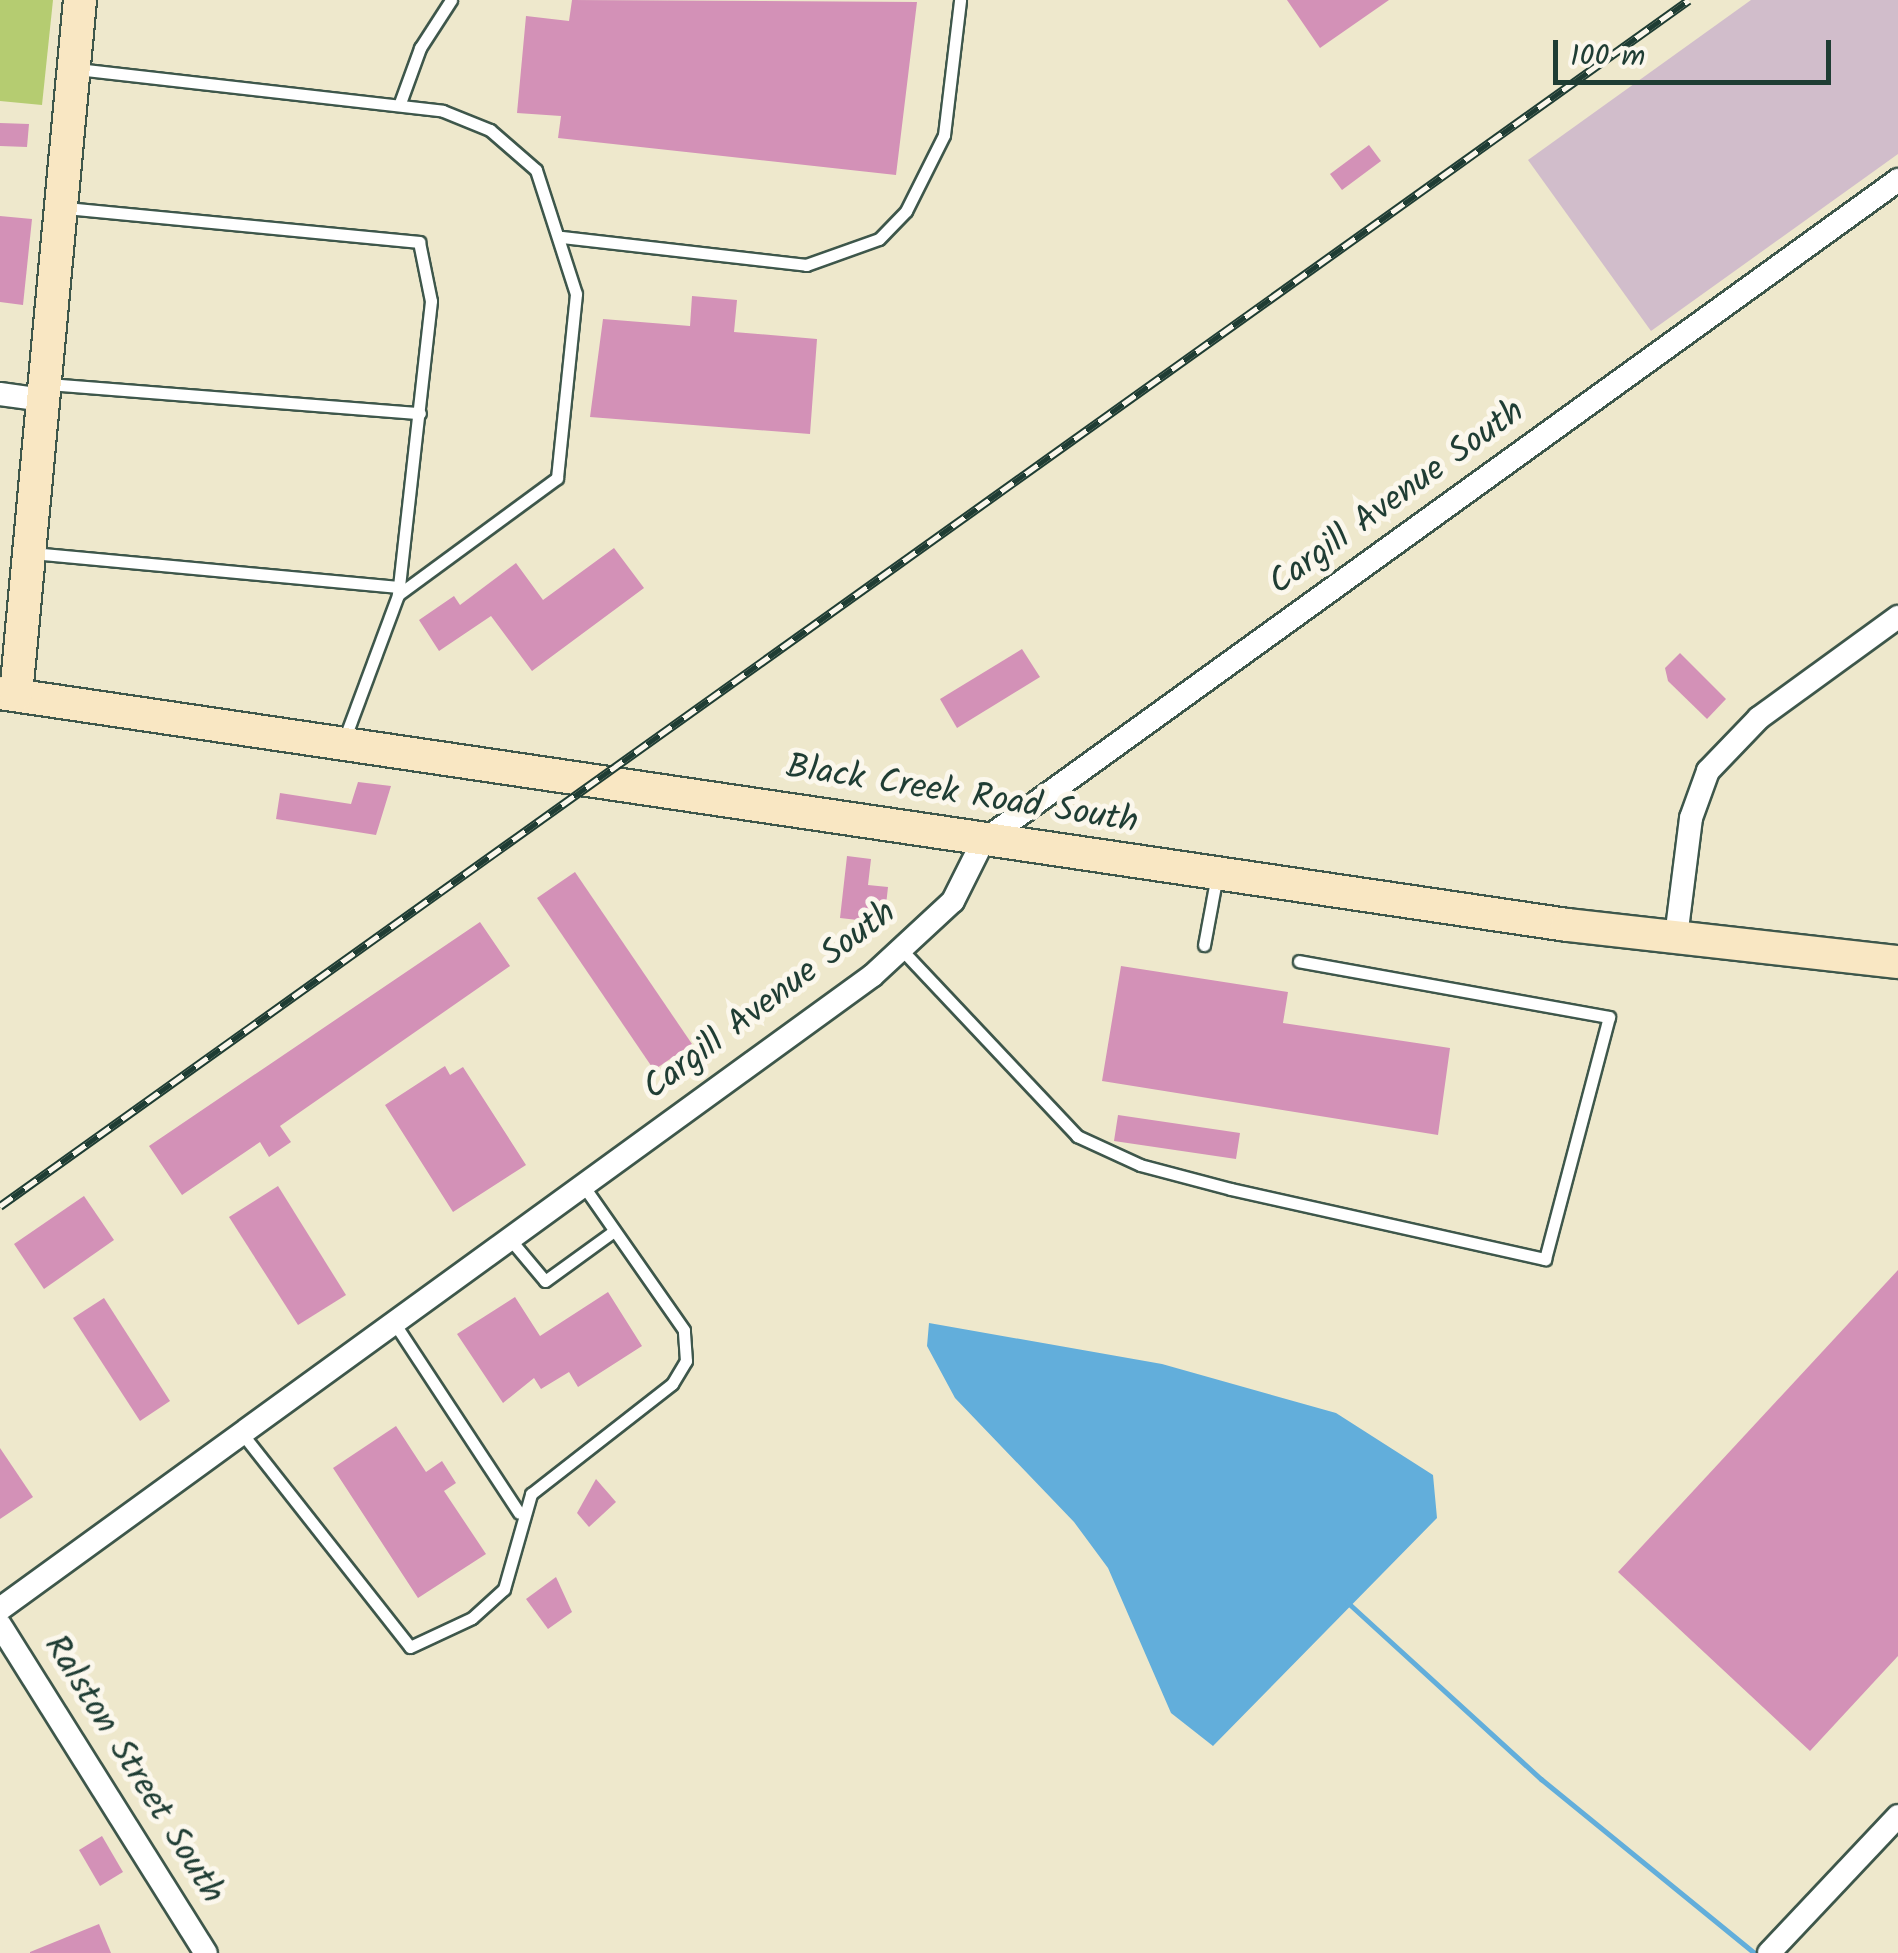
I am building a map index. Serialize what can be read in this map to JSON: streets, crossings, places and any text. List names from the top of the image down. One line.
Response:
{"streets":{"street":["Cargill Avenue South","Black Creek Road South","Ralston Street South"]},"crossings":[["Cargill Avenue South","Black Creek Road South"]],"scale_bar":"100 m"}
